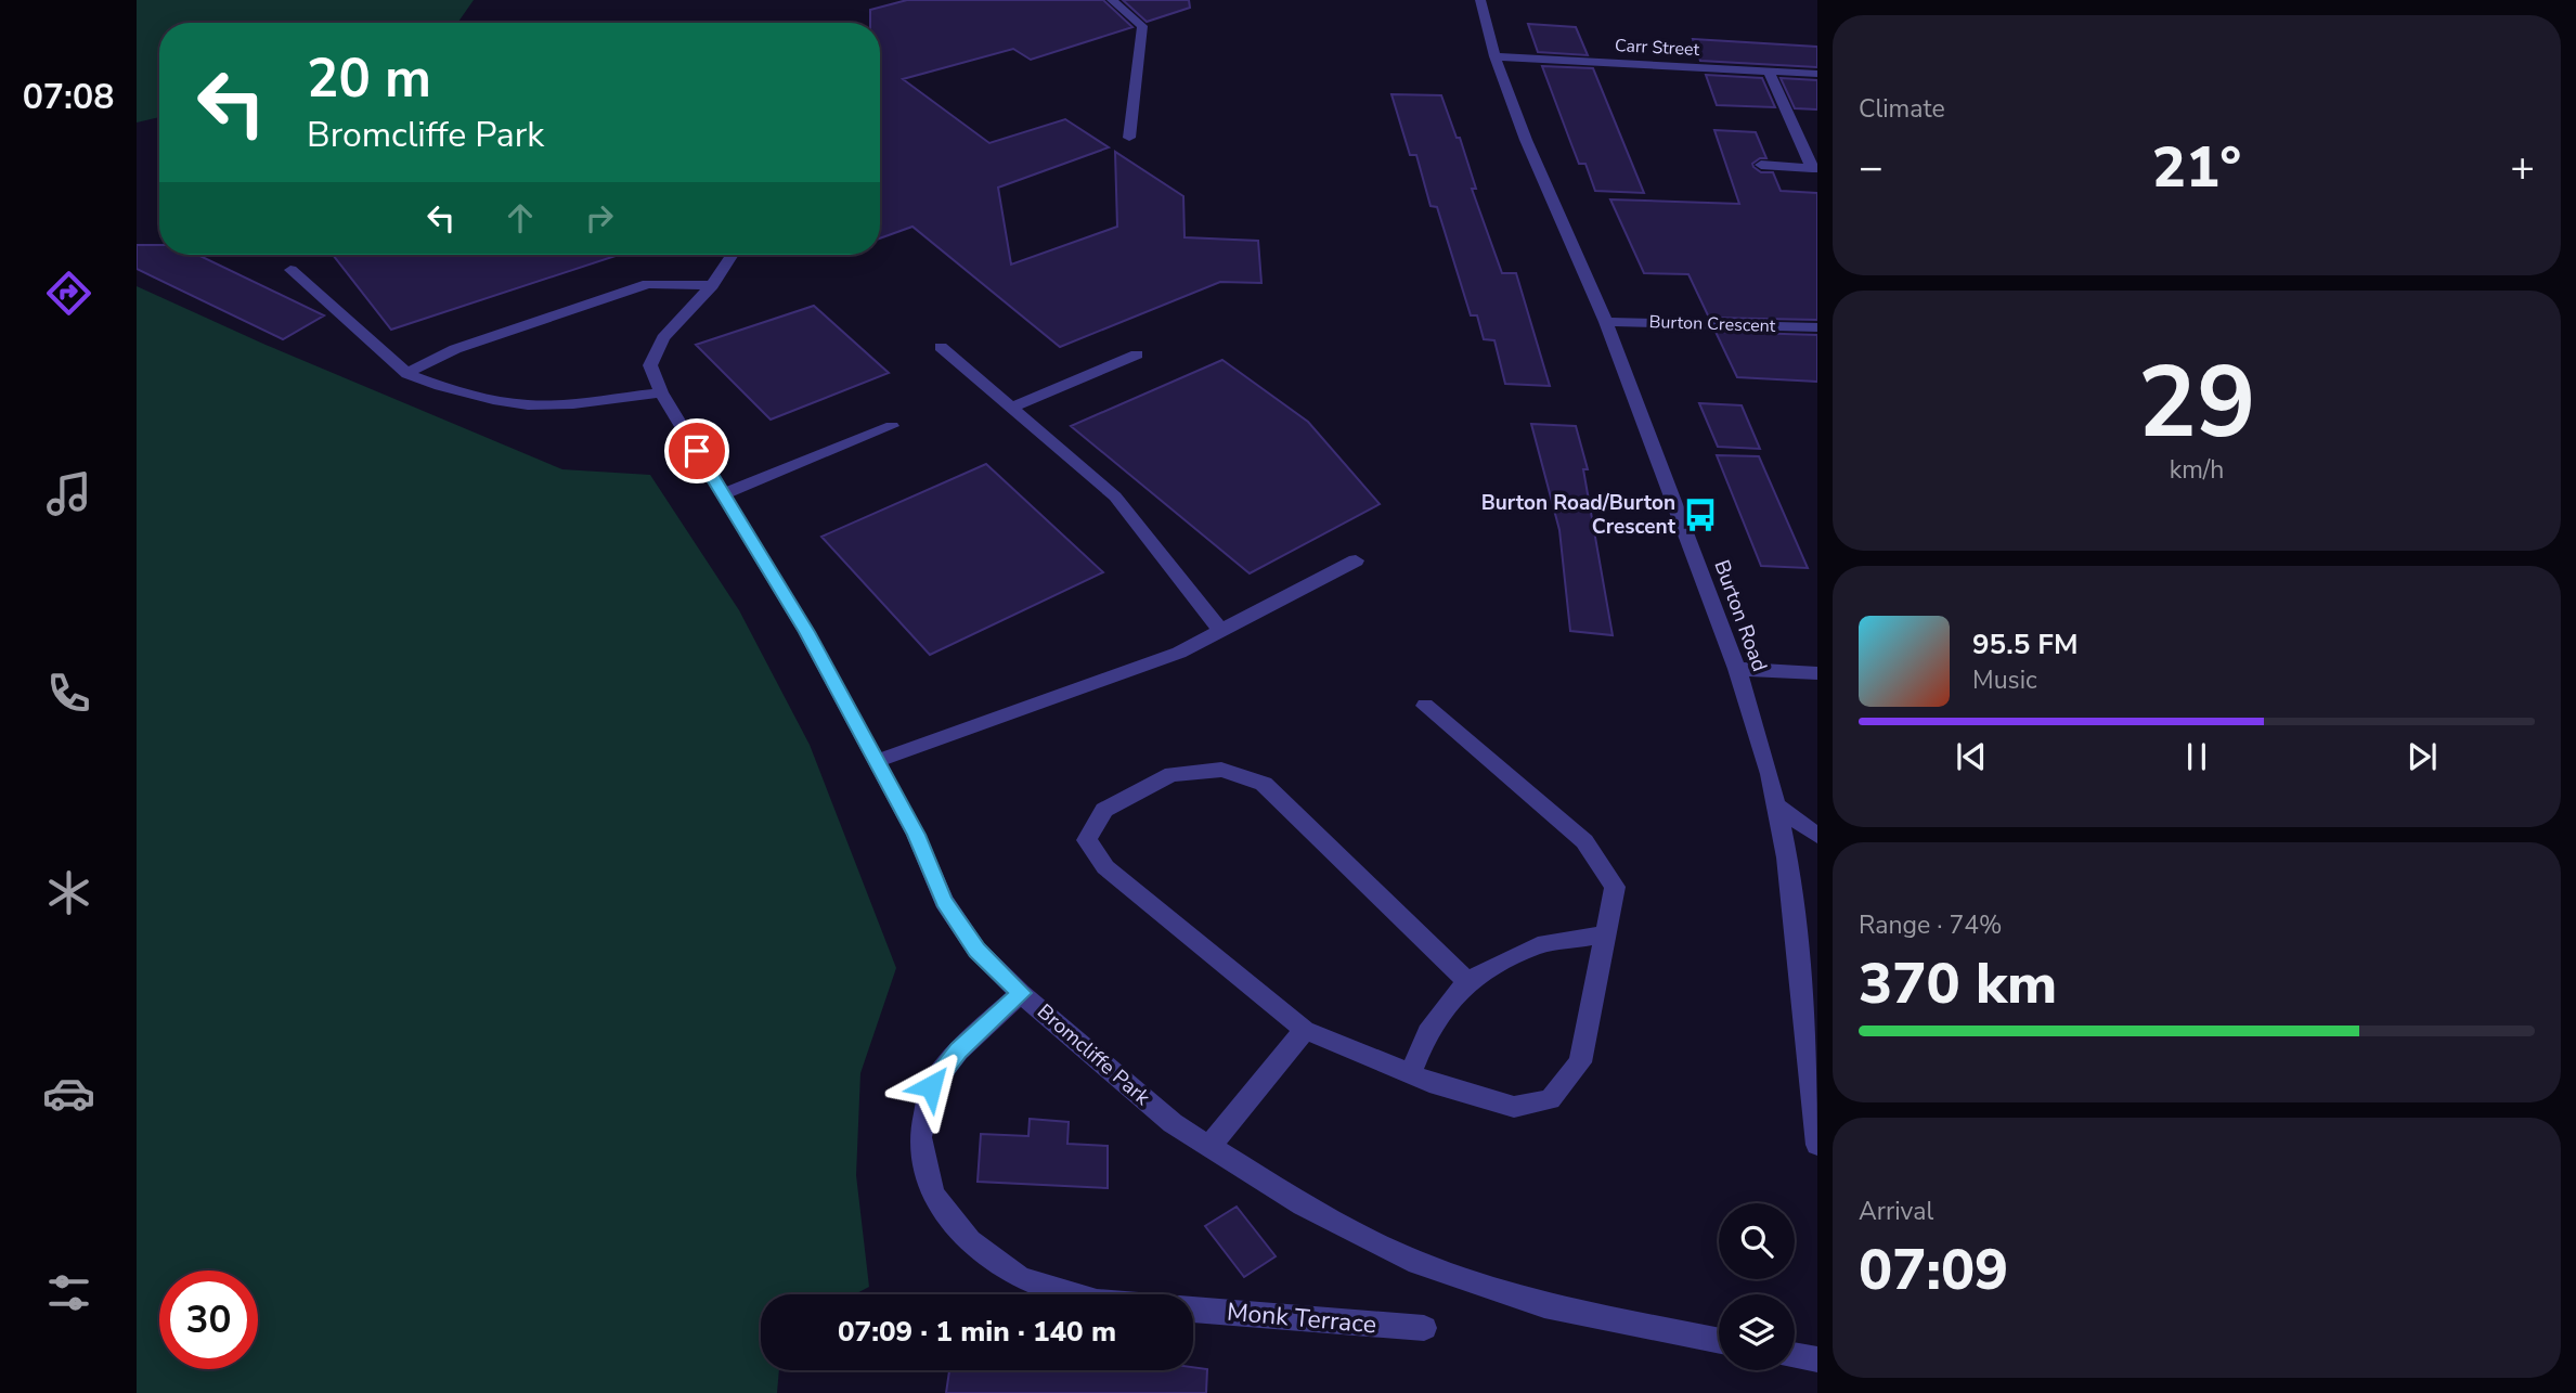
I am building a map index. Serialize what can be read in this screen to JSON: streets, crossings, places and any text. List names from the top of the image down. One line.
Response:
{"streets":{"street":["Carr Street","Burton Crescent","Burton Road","Bromcliffe Park","Monk Terrace"]},"crossings":[["Carr Street","Burton Road"],["Burton Crescent","Burton Road"]],"places":{"bus stop":["Burton Road/Burton Crescent"]},"page":{"tabs":"07:08","tile":["Climate",["29","km/h"],["Range · 74%","370 km"],["Arrival","07:09"]],"turn":["20 m","Bromcliffe Park"],"heat":["−","21°","+"],"song":["95.5 FM","Music"],"limit":"30","trip":"07:09 · 1 min · 140 m"}}
